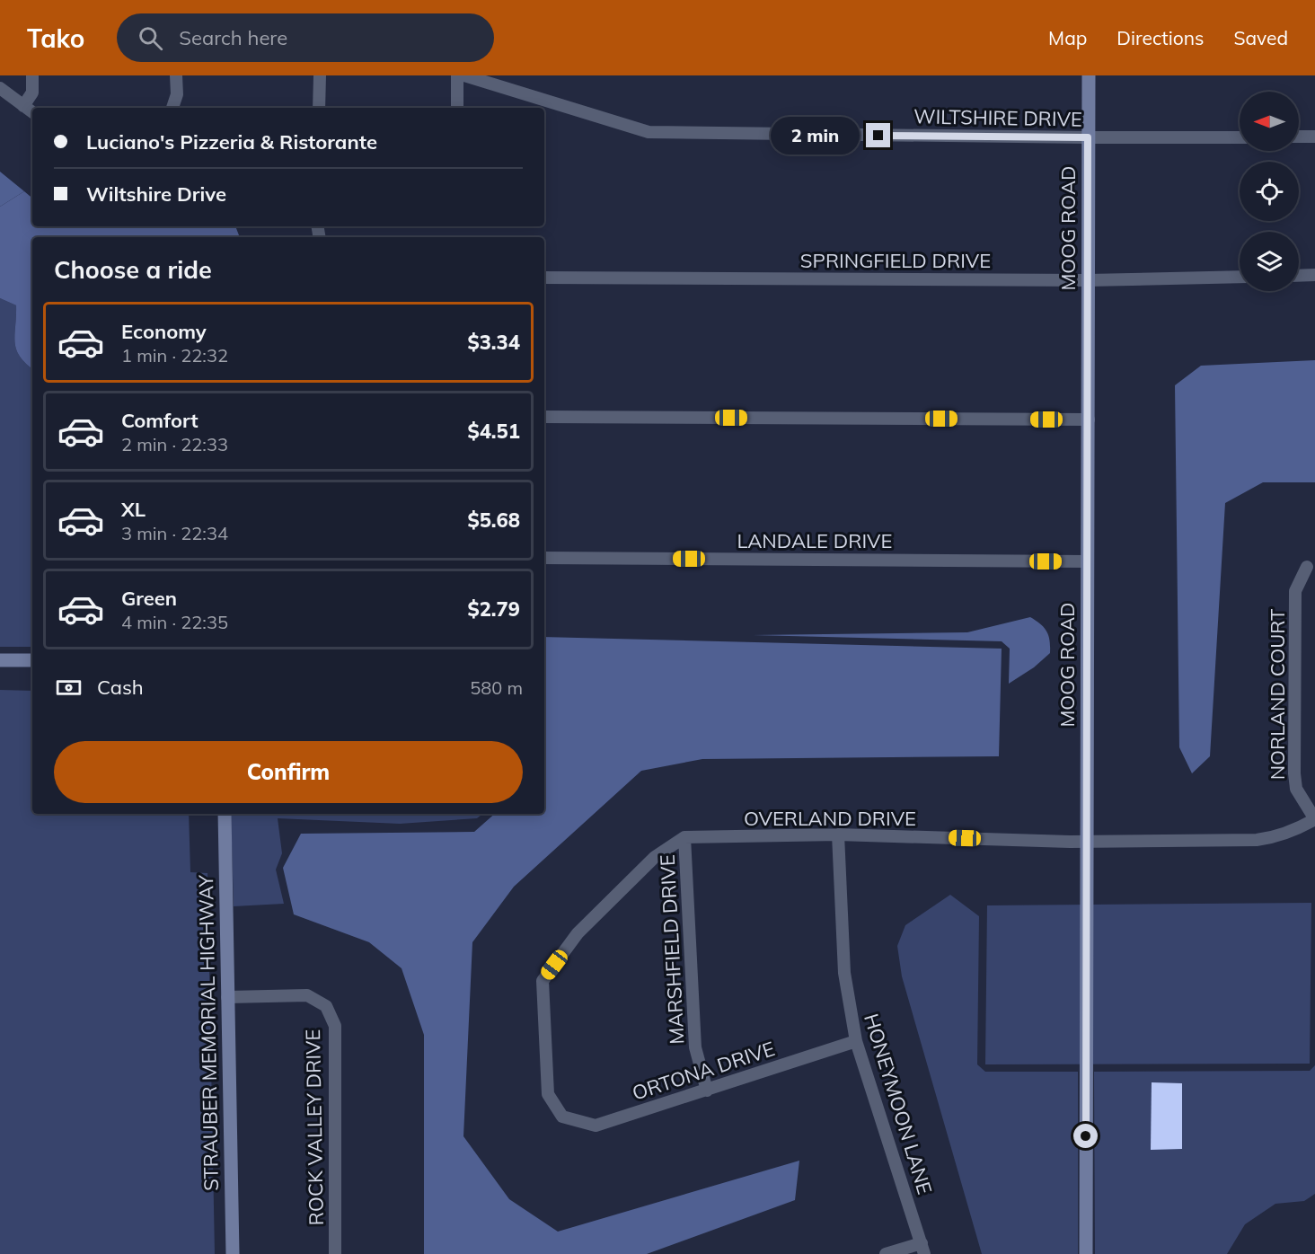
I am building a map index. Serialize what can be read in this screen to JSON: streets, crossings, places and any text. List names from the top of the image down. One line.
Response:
{"streets":{"street":["WILTSHIRE DRIVE","MOOG ROAD","SPRINGFIELD DRIVE","LANDALE DRIVE","NORLAND COURT","OVERLAND DRIVE","MARSHFIELD DRIVE","STRAUBER MEMORIAL HIGHWAY","ORTONA DRIVE","HONEYMOON LANE","ROCK VALLEY DRIVE"]},"crossings":[["WILTSHIRE DRIVE","MOOG ROAD"],["MOOG ROAD","SPRINGFIELD DRIVE"],["MOOG ROAD","LANDALE DRIVE"],["MOOG ROAD","OVERLAND DRIVE"],["NORLAND COURT","OVERLAND DRIVE"],["OVERLAND DRIVE","MARSHFIELD DRIVE"],["OVERLAND DRIVE","ORTONA DRIVE"],["OVERLAND DRIVE","HONEYMOON LANE"],["MARSHFIELD DRIVE","ORTONA DRIVE"],["STRAUBER MEMORIAL HIGHWAY","ROCK VALLEY DRIVE"],["ORTONA DRIVE","HONEYMOON LANE"]],"north":"left","page":{"header":"Tako","search":"Search here","nav":["Map","Directions","Saved"],"banner":["Luciano's Pizzeria & Ristorante","Wiltshire Drive"],"bubble":"2 min","heading":"Choose a ride","list":[{"name":"Economy","note":"1 min · 22:32","value":"$3.34"},{"name":"Comfort","note":"2 min · 22:33","value":"$4.51"},{"name":"XL","note":"3 min · 22:34","value":"$5.68"},{"name":"Green","note":"4 min · 22:35","value":"$2.79"}],"pay":["Cash","580 m"],"buttons":"Confirm"}}
